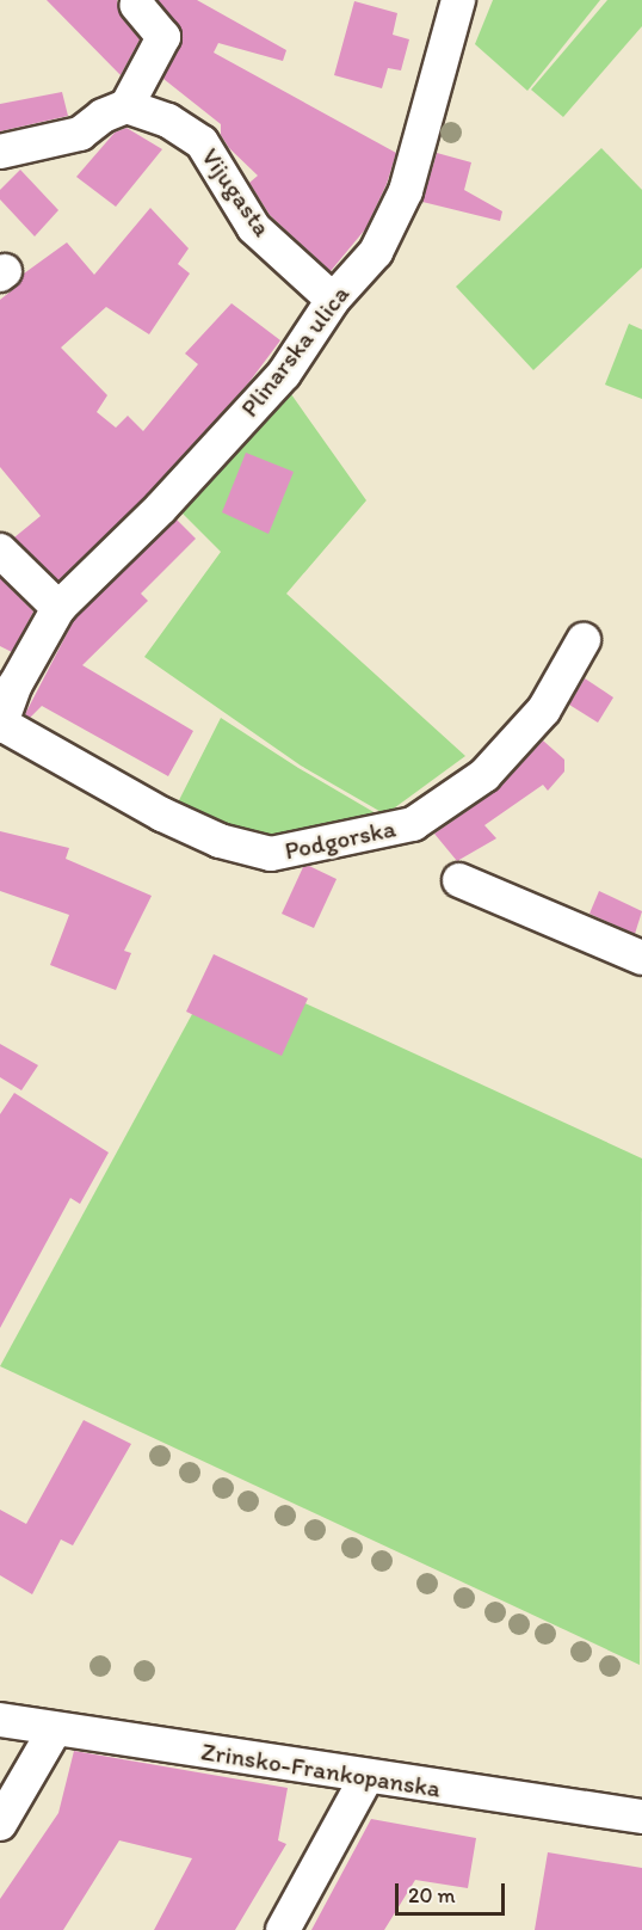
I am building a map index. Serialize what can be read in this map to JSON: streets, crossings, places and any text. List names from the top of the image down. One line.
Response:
{"streets":{"street":["Vijugasta","Plinarska ulica","Podgorska","Zrinsko-Frankopanska"]},"crossings":[["Vijugasta","Plinarska ulica"],["Plinarska ulica","Podgorska"]],"scale_bar":"20 m"}
